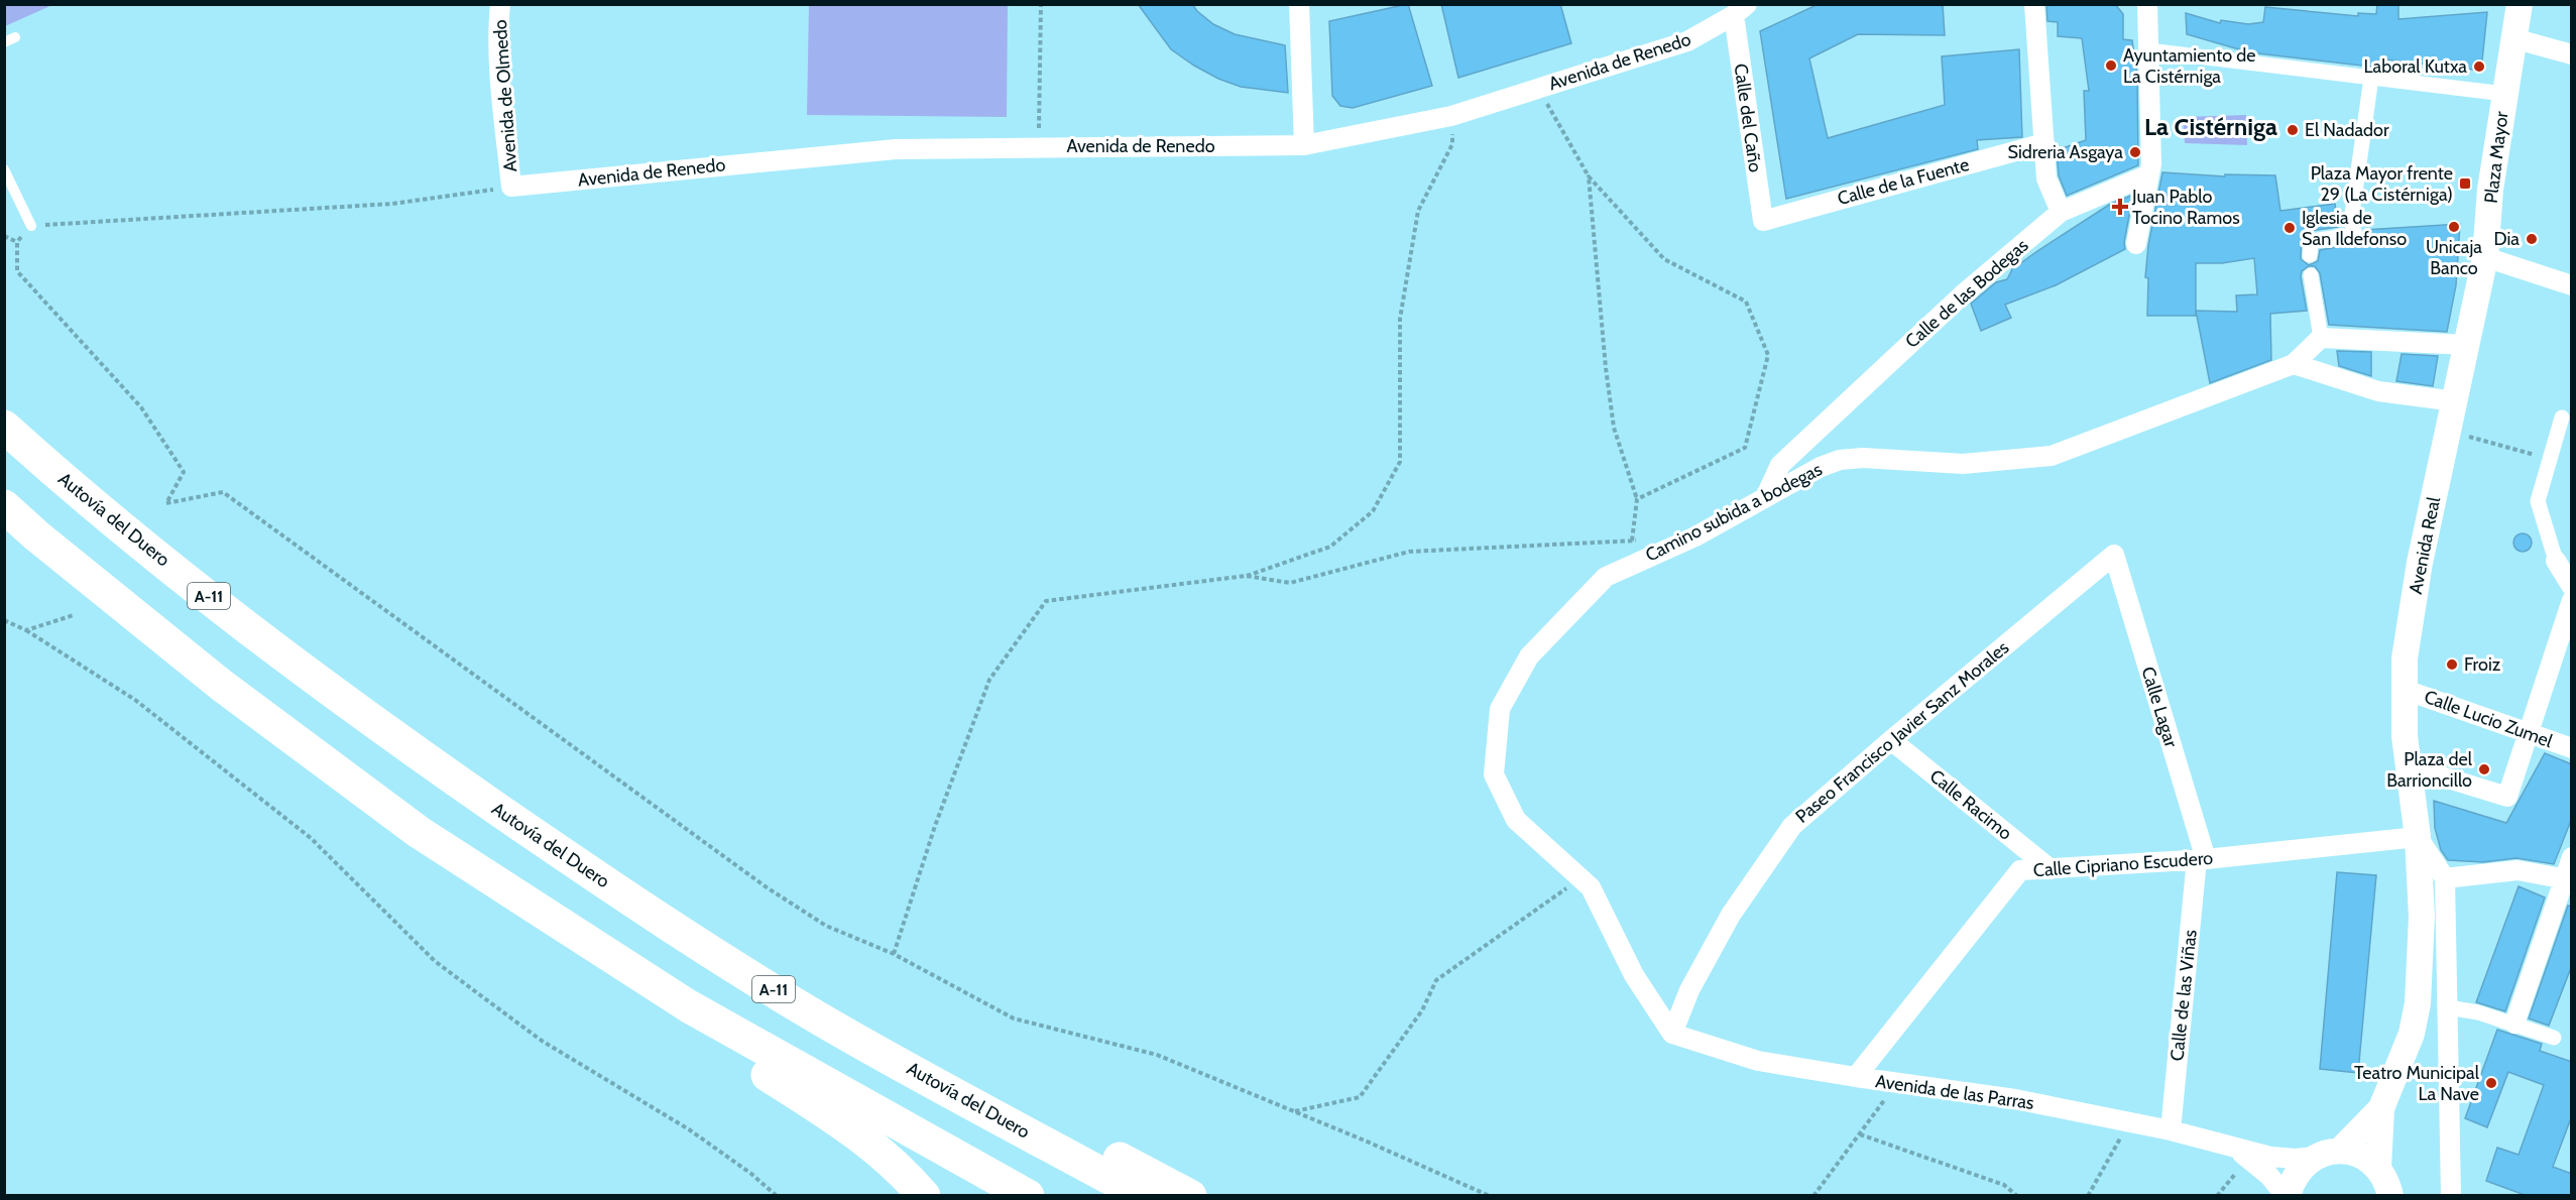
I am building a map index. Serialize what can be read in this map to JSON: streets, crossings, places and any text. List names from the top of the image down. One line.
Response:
{"streets":{"highway":["Autovía del Duero","A-11"],"street":["Avenida de Renedo","Avenida de Olmedo","Calle del Caño","Plaza Mayor","Calle de la Fuente","Calle de las Bodegas","Camino subida a bodegas","Avenida Real","Calle Lagar","Calle Lucio Zumel","Paseo Francisco Javier Sanz Morales","Calle Racimo","Calle Cipriano Escudero","Calle de las Viñas","Avenida de las Parras"]},"crossings":[["Avenida de Renedo","Avenida de Olmedo"],["Avenida de Renedo","Calle del Caño"],["Calle del Caño","Calle de la Fuente"],["Plaza Mayor","Avenida Real"],["Calle de las Bodegas","Camino subida a bodegas"],["Camino subida a bodegas","Paseo Francisco Javier Sanz Morales"],["Camino subida a bodegas","Avenida de las Parras"],["Avenida Real","Calle Lucio Zumel"],["Avenida Real","Calle Cipriano Escudero"],["Calle Lagar","Paseo Francisco Javier Sanz Morales"],["Calle Lagar","Calle Cipriano Escudero"],["Calle Lagar","Calle de las Viñas"],["Paseo Francisco Javier Sanz Morales","Calle Racimo"],["Paseo Francisco Javier Sanz Morales","Avenida de las Parras"],["Calle Racimo","Calle Cipriano Escudero"],["Calle Cipriano Escudero","Calle de las Viñas"],["Calle Cipriano Escudero","Avenida de las Parras"],["Calle de las Viñas","Avenida de las Parras"]],"districts":["La Cistérniga"],"places":{"other":["Ayuntamiento de La Cistérniga","Laboral Kutxa","El Nadador","Sidreria Asgaya","Unicaja Banco","Iglesia de San Ildefonso","Dia","Froiz","Plaza del Barrioncillo","Teatro Municipal La Nave"],"transit":["Plaza Mayor frente 29 (La Cistérniga)"],"health":["Juan Pablo Tocino Ramos"]}}
